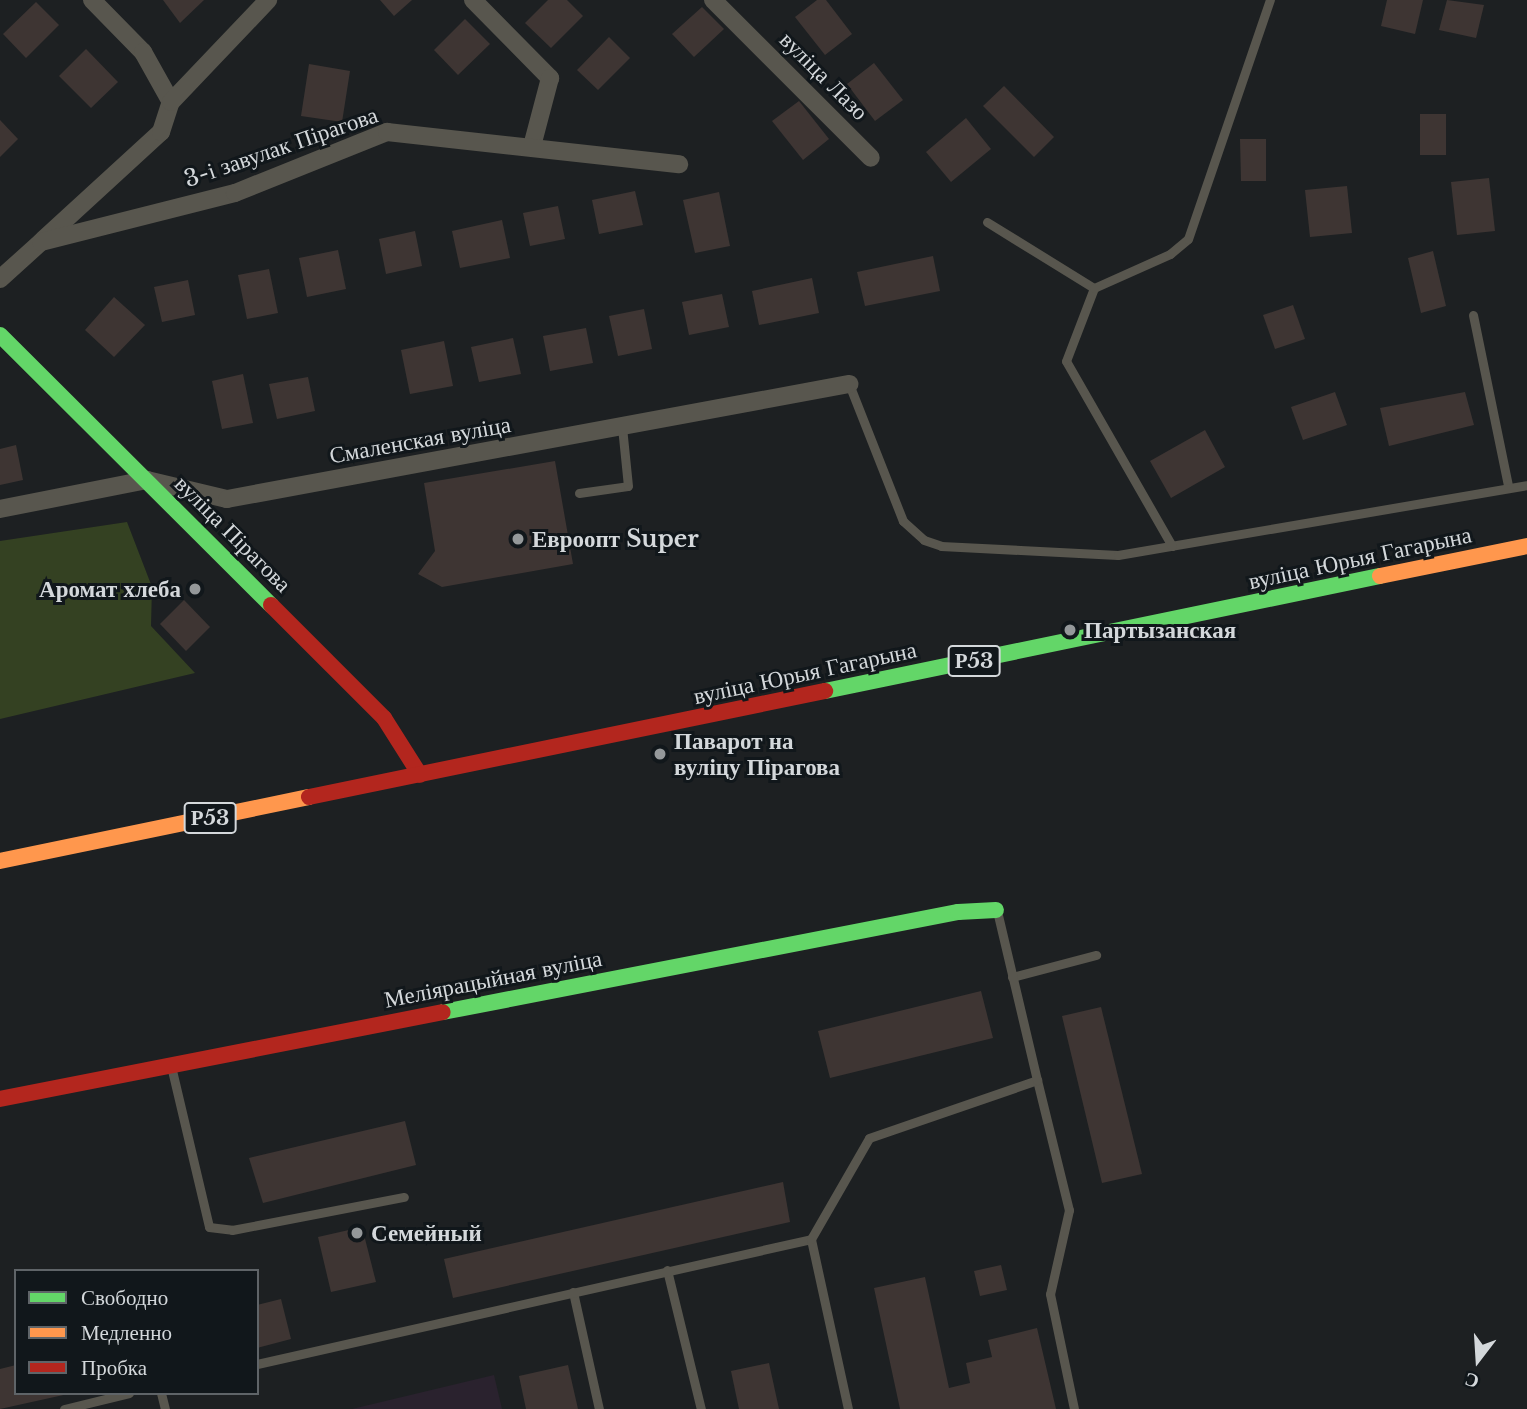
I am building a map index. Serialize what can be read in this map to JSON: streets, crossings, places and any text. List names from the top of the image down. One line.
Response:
{"streets":{"main road":["вуліца Пірагова","вуліца Юрыя Гагарына","Р53","Меліярацыйная вуліца"],"street":["вуліца Лазо","3-і завулак Пірагова","Смаленская вуліца"]},"crossings":[["Смаленская вуліца","вуліца Пірагова"],["вуліца Пірагова","вуліца Юрыя Гагарына"],["вуліца Пірагова","Р53"],["вуліца Юрыя Гагарына","Р53"]],"places":["Евроопт Super","Аромат хлеба","Партызанская","Паварот на вуліцу Пірагова","Семейный"],"legend":["Свободно","Медленно","Пробка"],"north":"bottom"}
